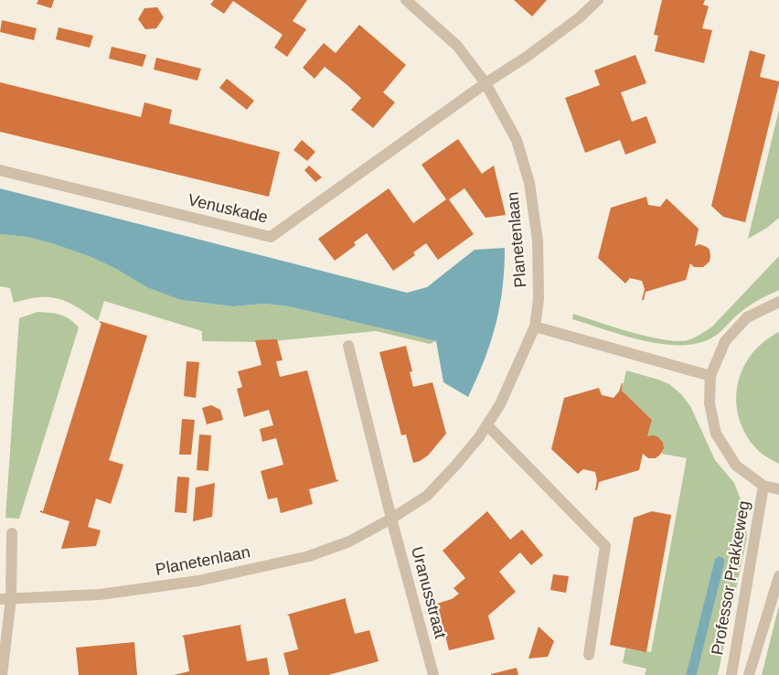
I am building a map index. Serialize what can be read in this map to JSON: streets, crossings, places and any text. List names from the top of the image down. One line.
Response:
{"streets":{"street":["Venuskade","Planetenlaan","Professor Prakkeweg","Uranusstraat"]},"crossings":[["Venuskade","Planetenlaan"],["Planetenlaan","Uranusstraat"]]}
